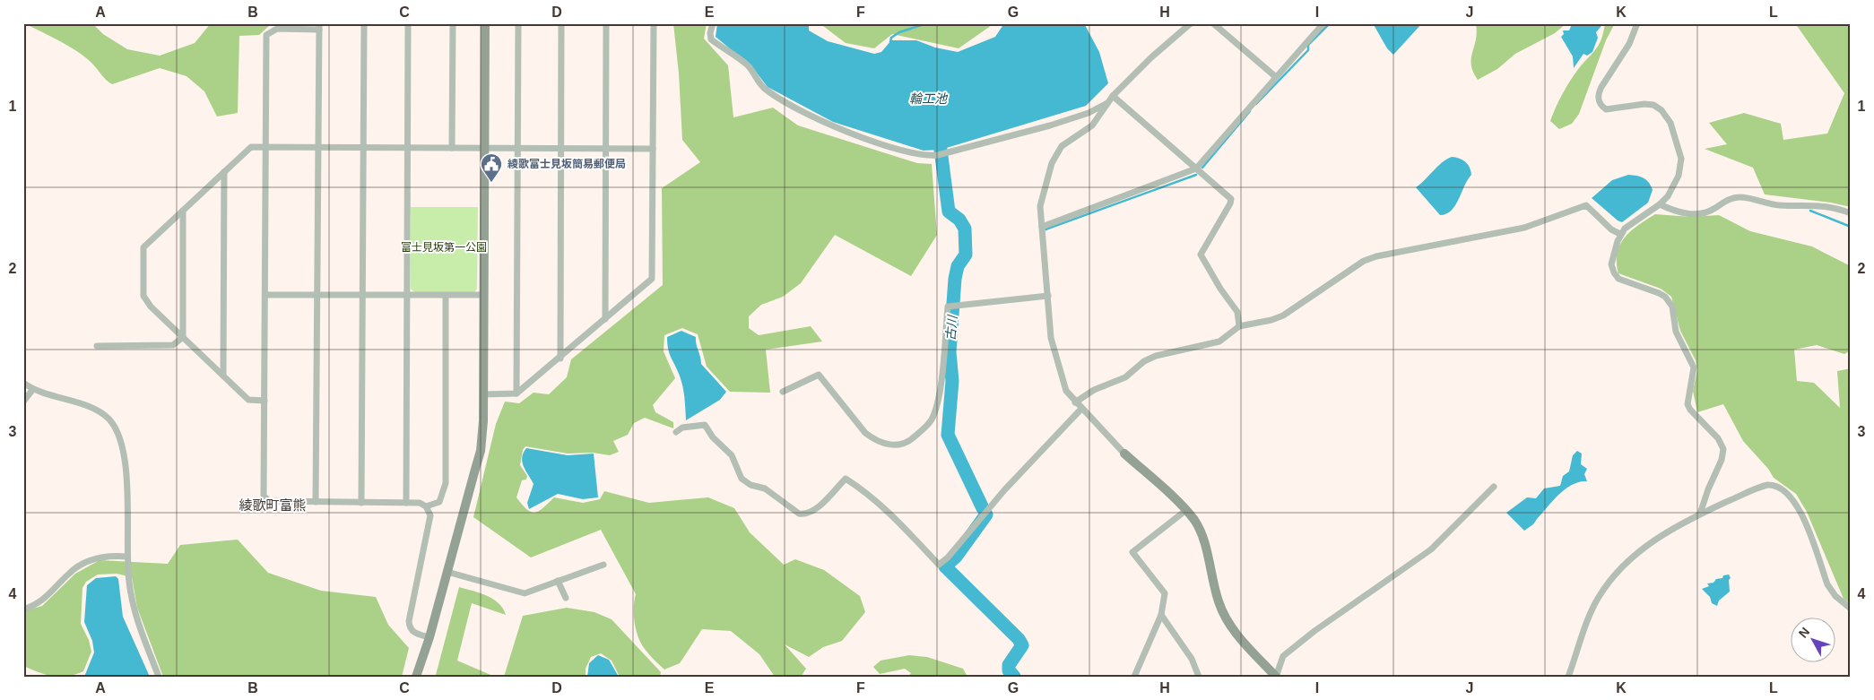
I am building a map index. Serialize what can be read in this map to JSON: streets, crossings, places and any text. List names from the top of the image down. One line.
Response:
{"districts":["綾歌町富熊"],"water":["輪工池","古川"],"parks":["富士見坂第一公園"],"places":{"public building":["綾歌富士見坂簡易郵便局"]},"north":"top left","grid":{"columns":["A","B","C","D","E","F","G","H","I","J","K","L"],"rows":["1","2","3","4"]}}
